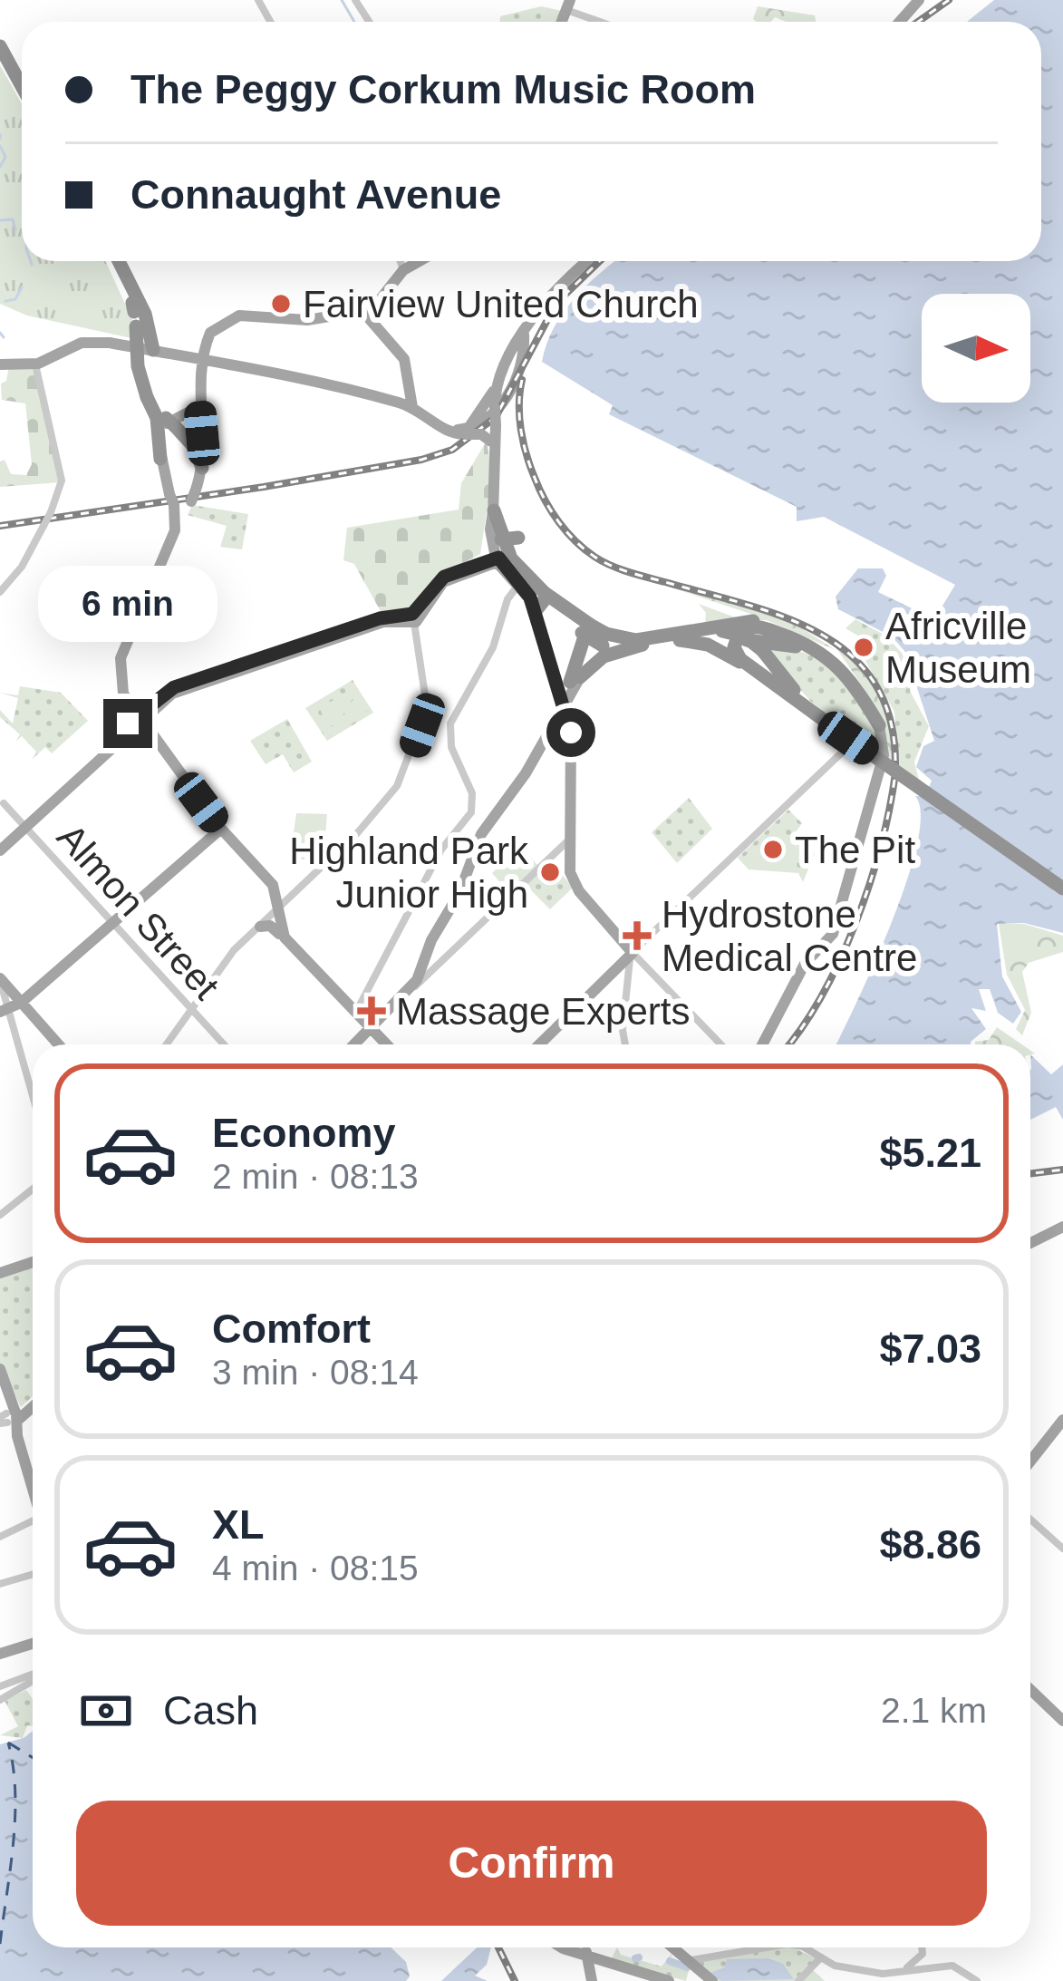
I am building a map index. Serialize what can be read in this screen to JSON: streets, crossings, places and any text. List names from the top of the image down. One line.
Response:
{"streets":{"street":["Almon Street"]},"places":{"other":["Fairview United Church","Africville Museum","The Pit","Highland Park Junior High"],"health":["Hydrostone Medical Centre","Massage Experts"]},"north":"right","page":{"banner":["The Peggy Corkum Music Room","Connaught Avenue"],"bubble":"6 min","list":[{"name":"Economy","note":"2 min · 08:13","value":"$5.21"},{"name":"Comfort","note":"3 min · 08:14","value":"$7.03"},{"name":"XL","note":"4 min · 08:15","value":"$8.86"}],"pay":["Cash","2.1 km"],"buttons":"Confirm"}}
